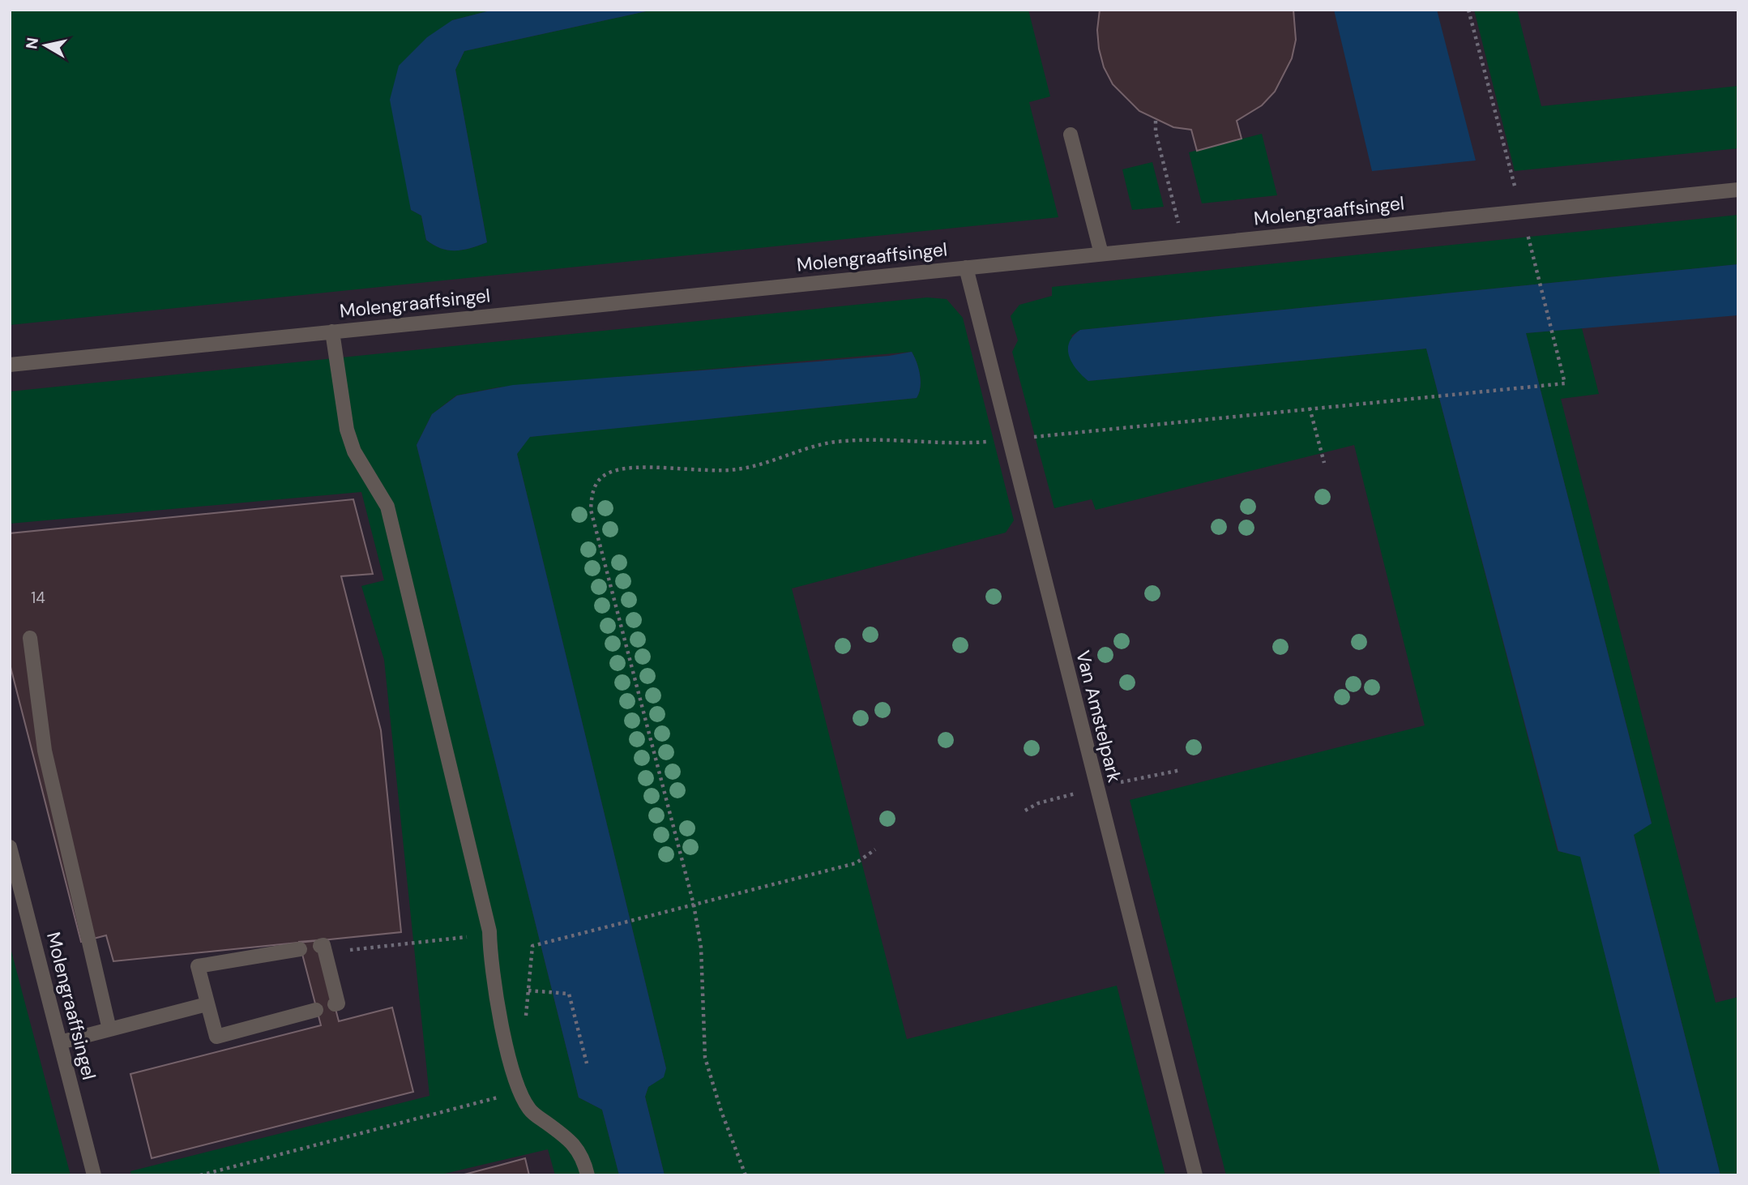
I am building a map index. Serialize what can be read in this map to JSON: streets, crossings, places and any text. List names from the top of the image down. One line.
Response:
{"streets":{"street":["Molengraaffsingel","Van Amstelpark"]},"crossings":[["Molengraaffsingel","Van Amstelpark"]],"house_numbers":["14"],"north":"left"}
